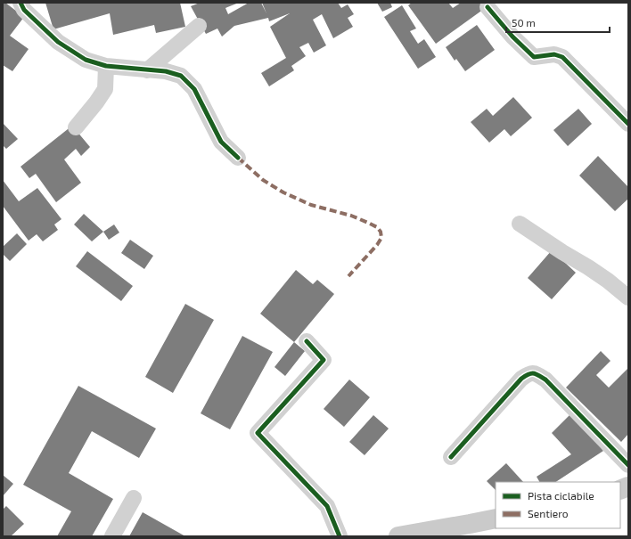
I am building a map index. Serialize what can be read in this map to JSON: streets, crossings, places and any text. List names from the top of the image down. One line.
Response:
{"legend":["Pista ciclabile","Sentiero"],"scale_bar":"50 m"}
